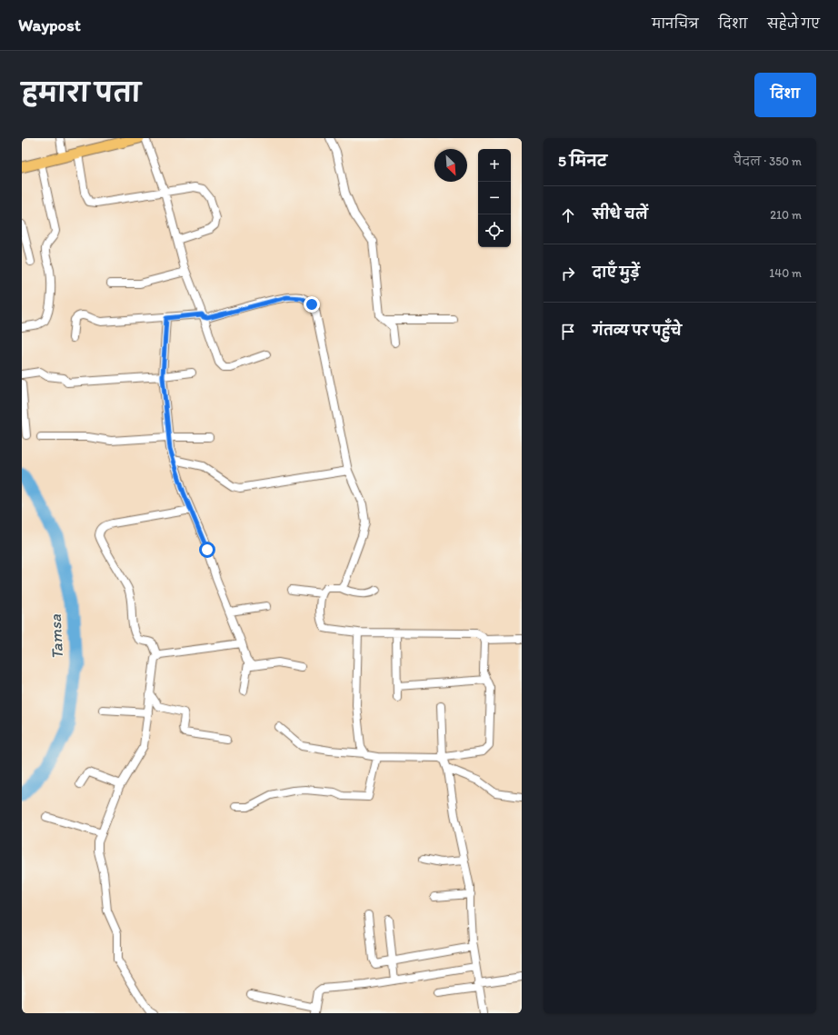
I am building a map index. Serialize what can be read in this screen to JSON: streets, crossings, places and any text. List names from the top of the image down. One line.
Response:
{"water":["Tamsa"],"north":"bottom right","page":{"header":"Waypost","nav":["मानचित्र","दिशा","सहेजे गए"],"title":"हमारा पता","buttons":"दिशा","heading":["5 मिनट","पैदल · 350 m"],"map_buttons":["+","−"],"list":[["सीधे चलें","210 m"],["दाएँ मुड़ें","140 m"],"गंतव्य पर पहुँचे"]}}
